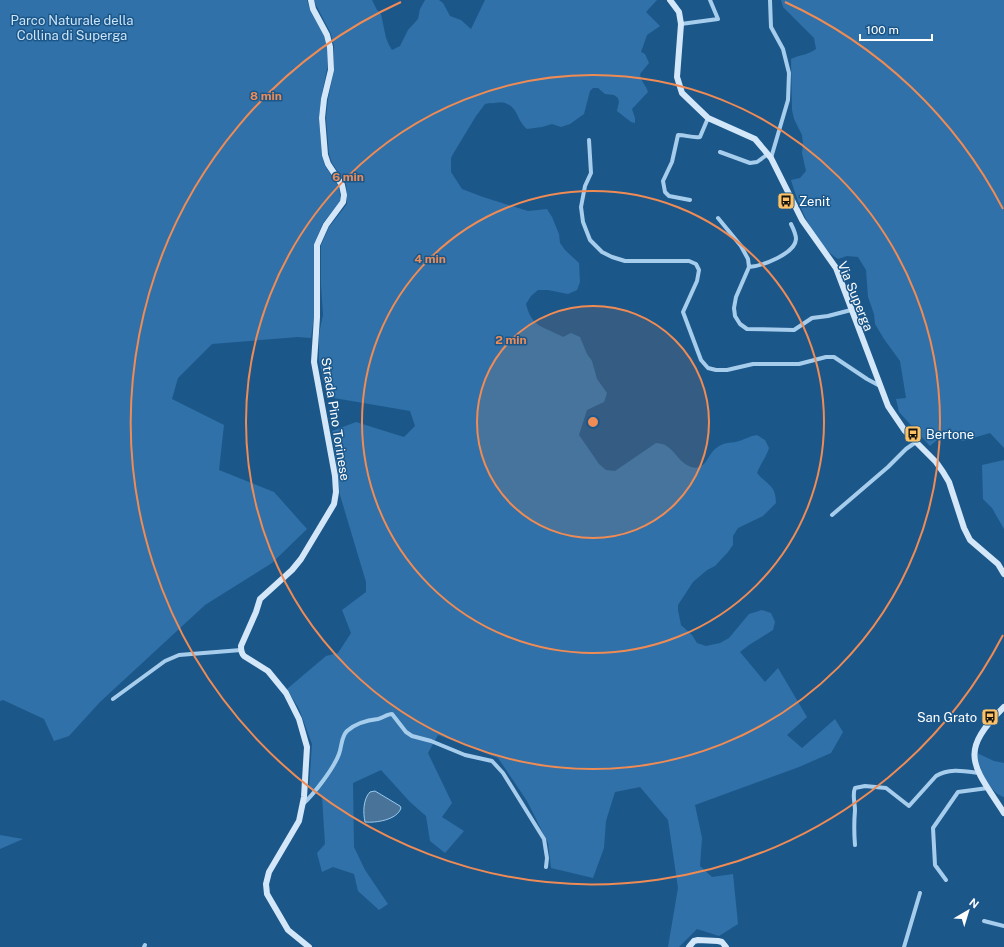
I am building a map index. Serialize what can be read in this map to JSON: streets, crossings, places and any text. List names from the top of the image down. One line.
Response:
{"streets":{"street":["Via Superga","Strada Pino Torinese"]},"parks":["Parco Naturale della Collina di Superga"],"places":{"bus stop":["Zenit","Bertone","San Grato"]},"scale_bar":"100 m","north":"top right","rings":["8 min","6 min","4 min","2 min"]}
